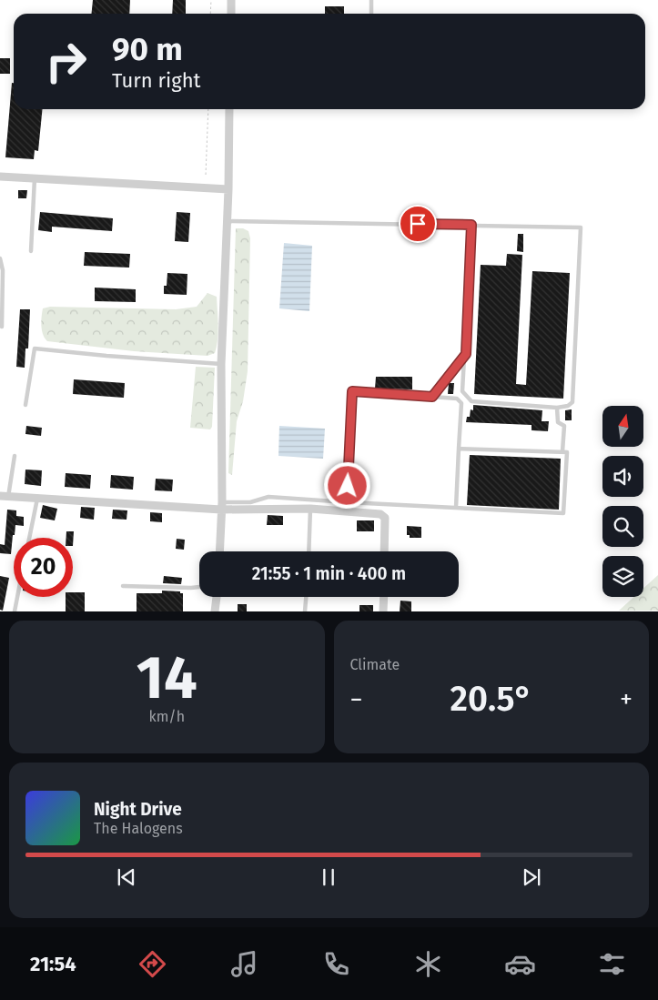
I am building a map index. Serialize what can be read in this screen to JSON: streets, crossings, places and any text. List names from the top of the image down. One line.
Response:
{"north":"top","page":{"turn":["90 m","Turn right"],"limit":"20","trip":"21:55 · 1 min · 400 m","tile":[["14","km/h"],"Climate"],"heat":["−","20.5°","+"],"song":["Night Drive","The Halogens"],"tabs":"21:54"}}
